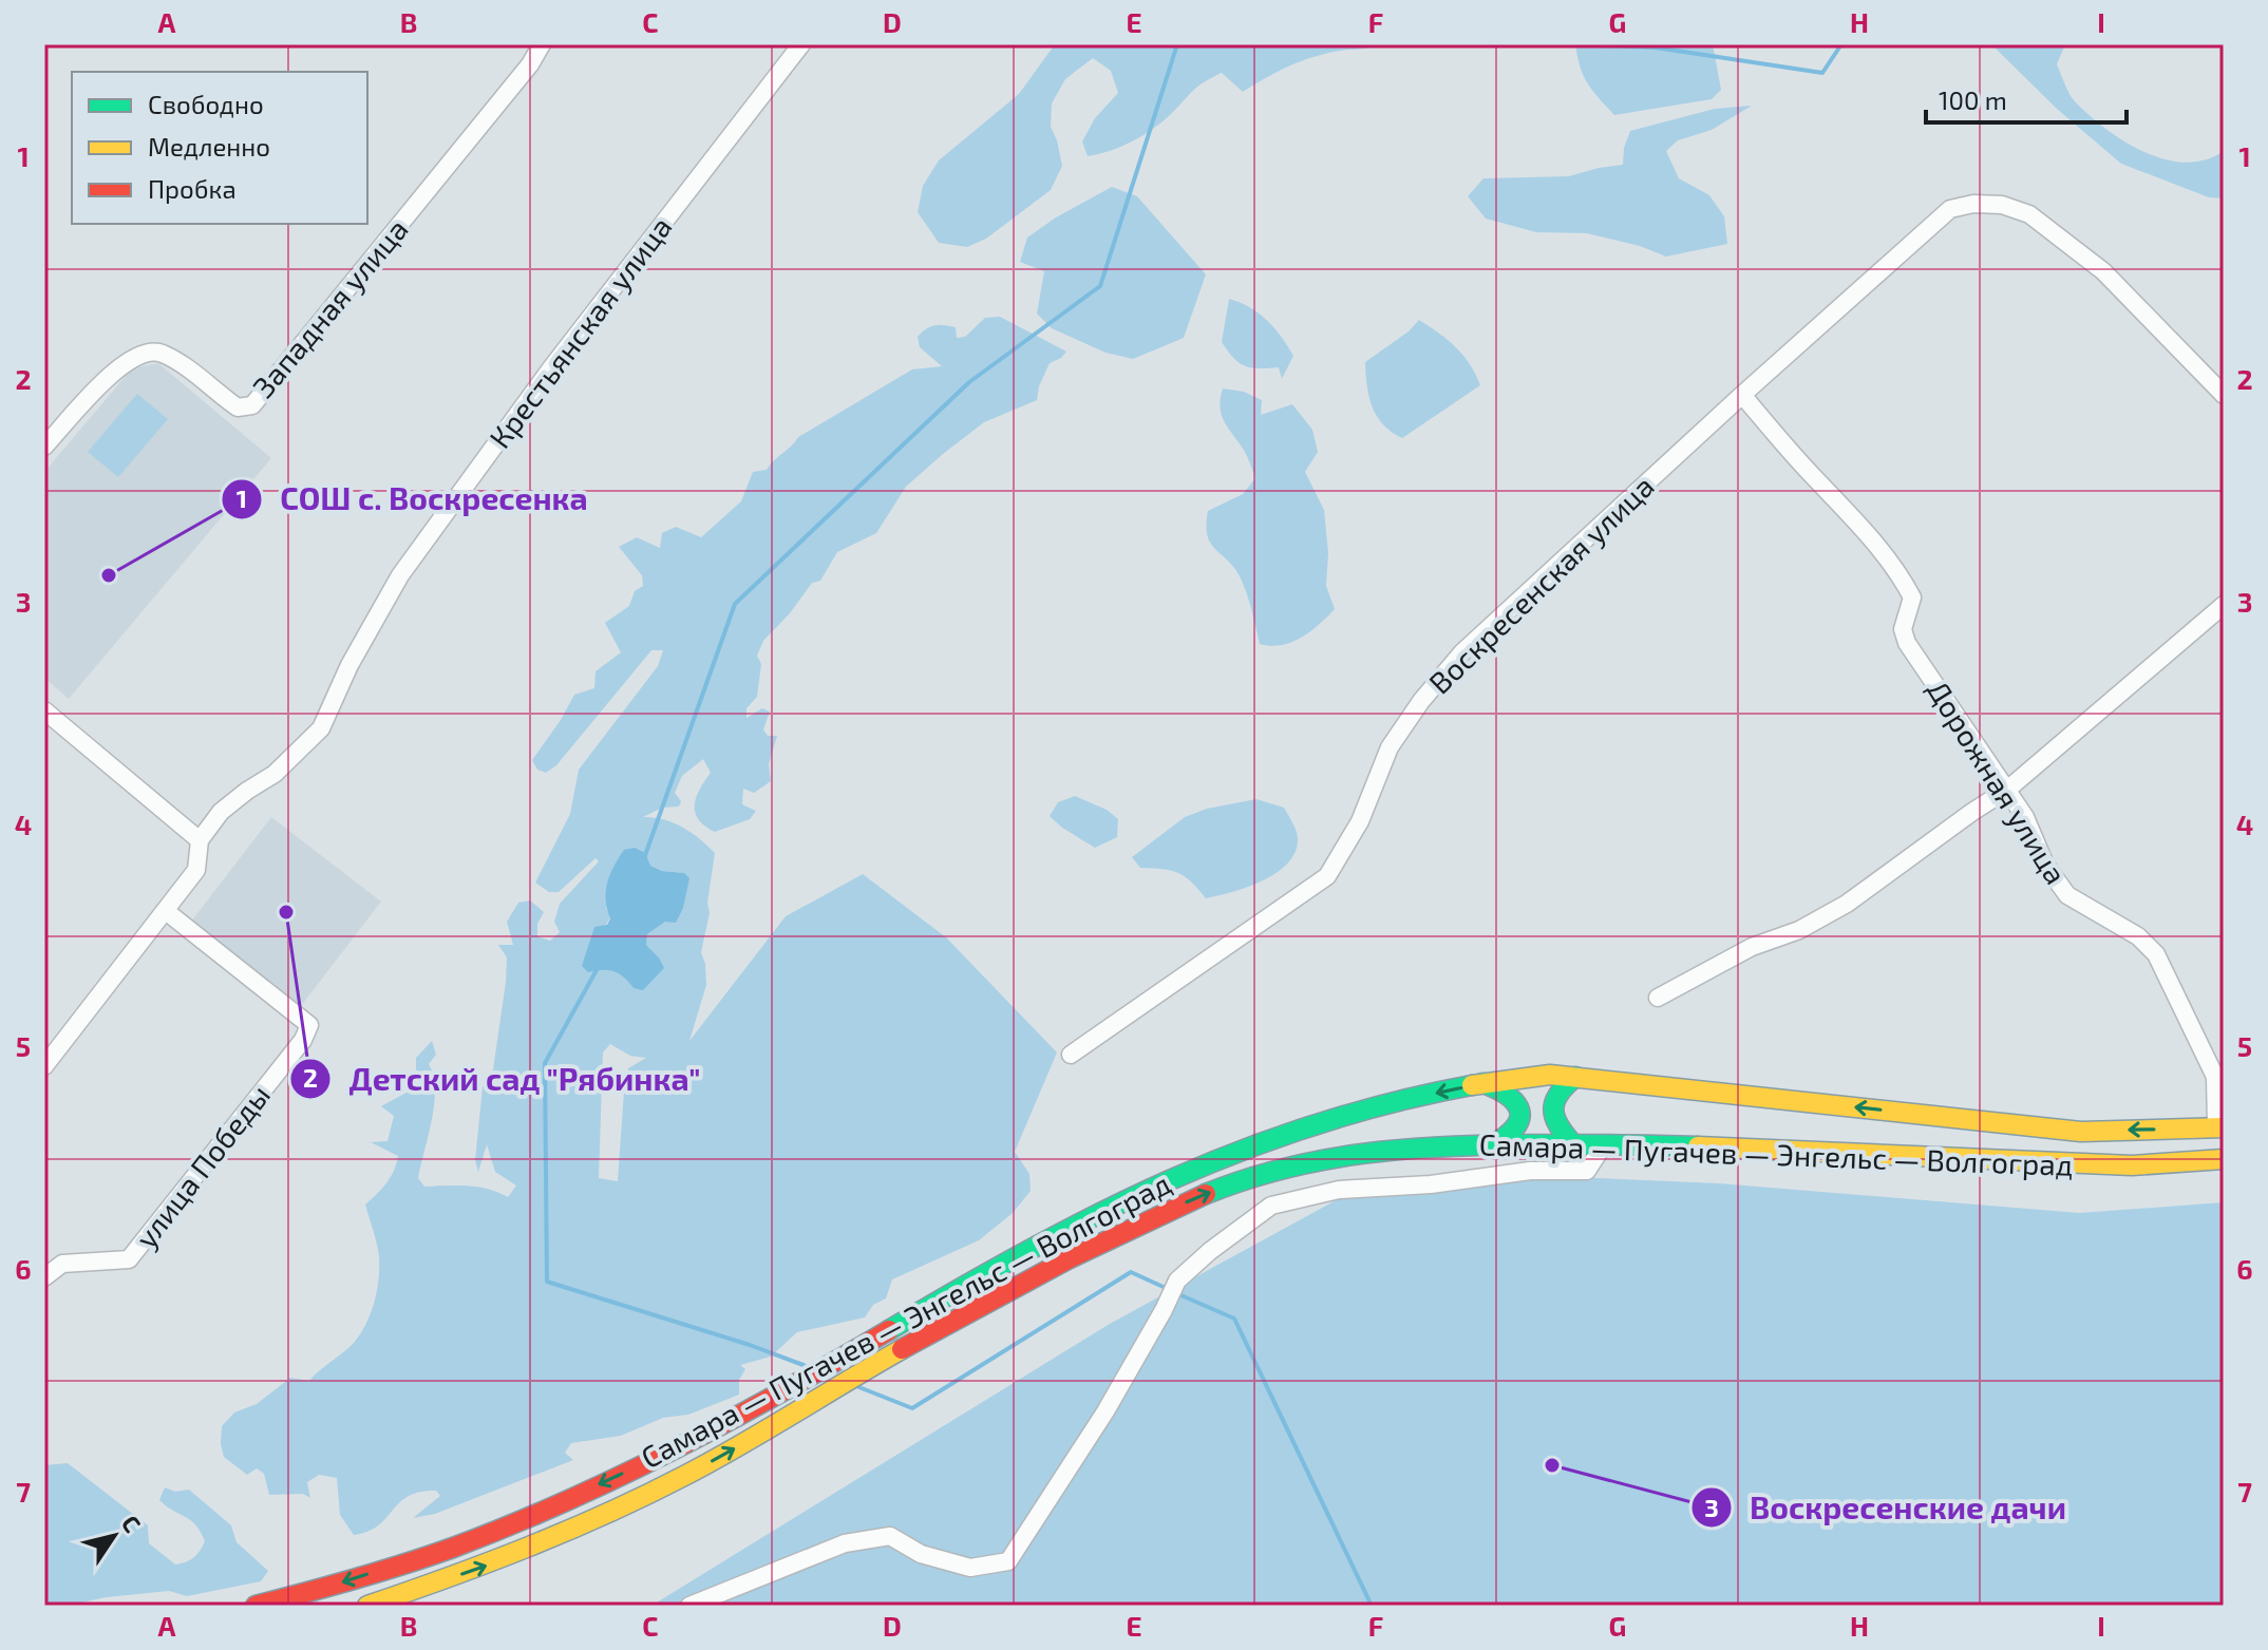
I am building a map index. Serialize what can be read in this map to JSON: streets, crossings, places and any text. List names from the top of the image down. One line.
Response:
{"streets":{"main road":["Самара — Пугачев — Энгельс — Волгоград"],"street":["Западная улица","Крестьянская улица","Воскресенская улица","Дорожная улица","улица Победы"]},"crossings":[["Крестьянская улица","улица Победы"],["Воскресенская улица","Дорожная улица"],["Дорожная улица","Самара — Пугачев — Энгельс — Волгоград"]],"places":["СОШ с. Воскресенка","Детский сад \"Рябинка\"","Воскресенские дачи"],"legend":["Свободно","Медленно","Пробка"],"scale_bar":"100 m","north":"top right","grid":{"columns":["A","B","C","D","E","F","G","H","I"],"rows":["1","2","3","4","5","6","7"]}}
